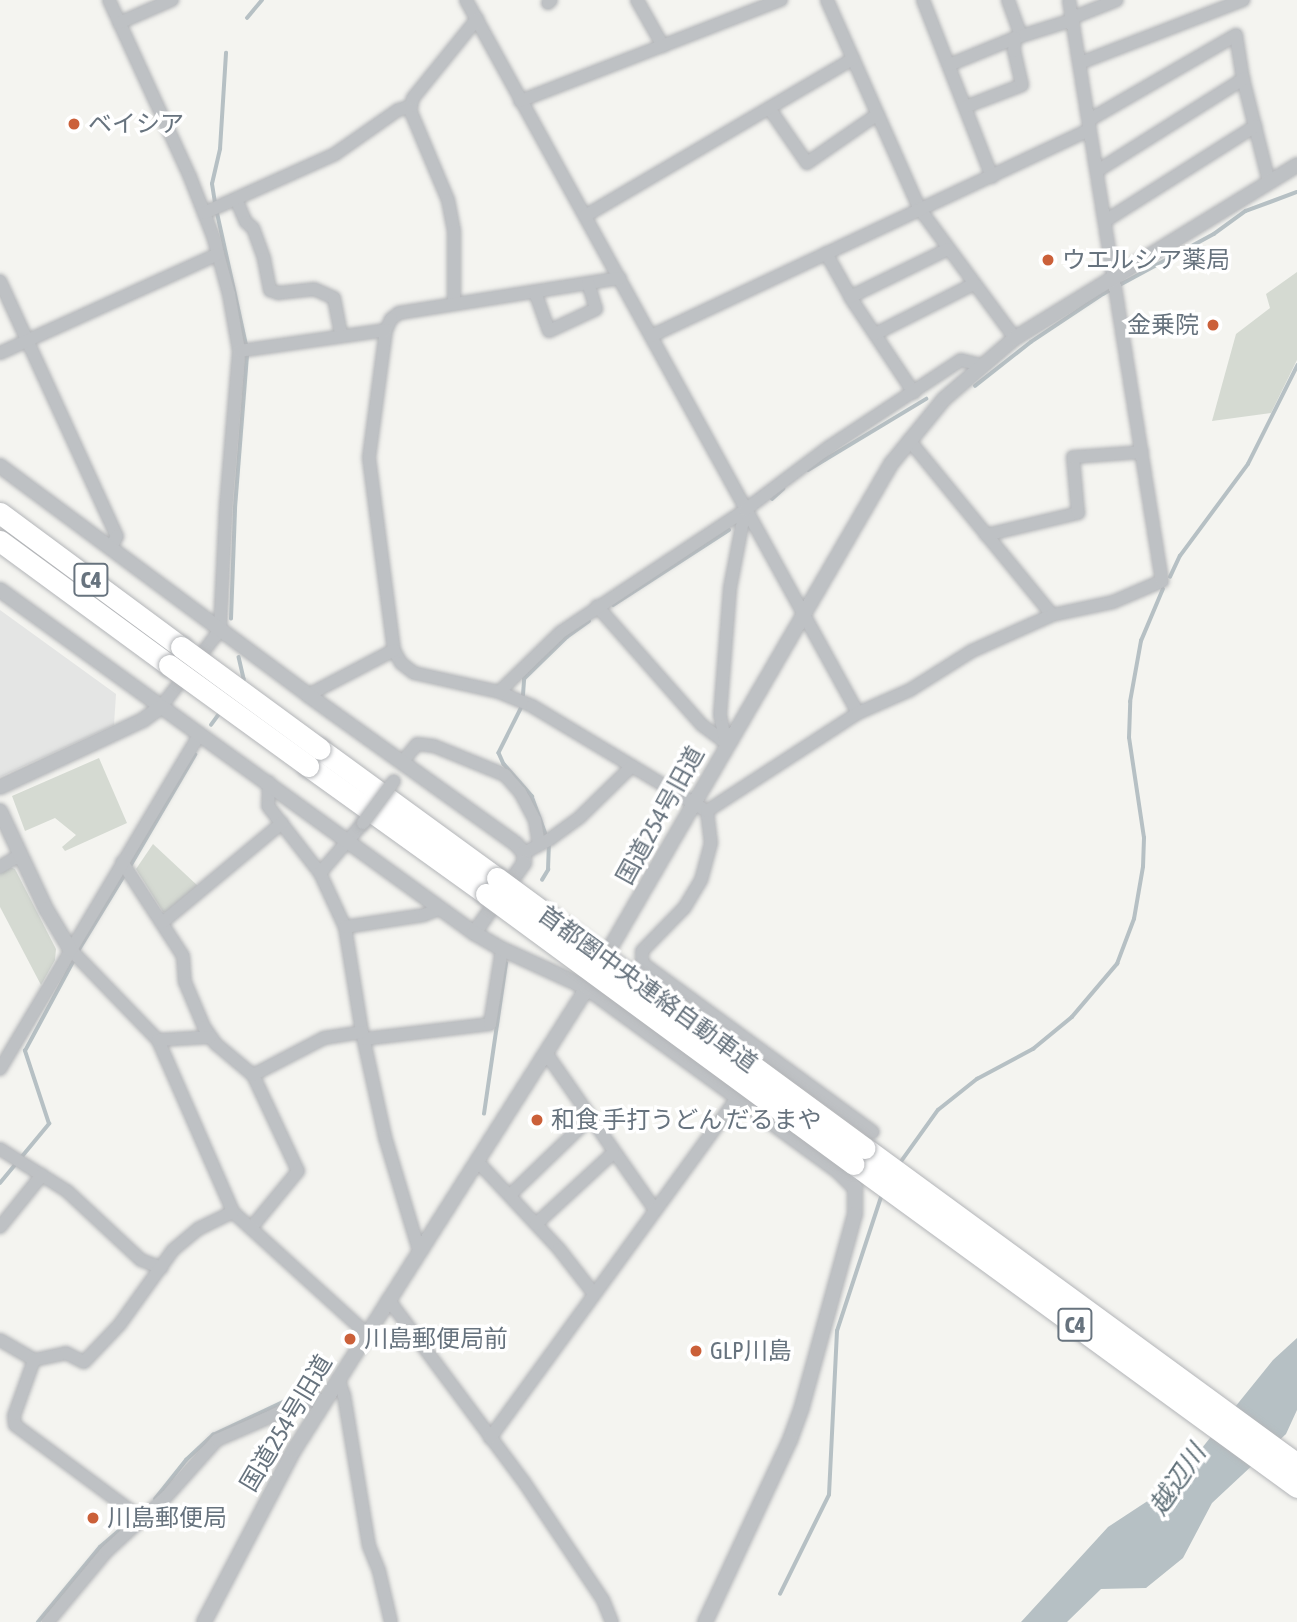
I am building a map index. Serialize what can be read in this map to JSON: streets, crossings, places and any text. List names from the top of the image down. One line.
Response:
{"streets":{"highway":["C4","首都圏中央連絡自動車道"],"street":["国道254号旧道"]},"water":["越辺川"],"places":["ベイシア","ウエルシア薬局","金乗院","和食 手打うどん だるまや","川島郵便局前","GLP川島","川島郵便局"]}
